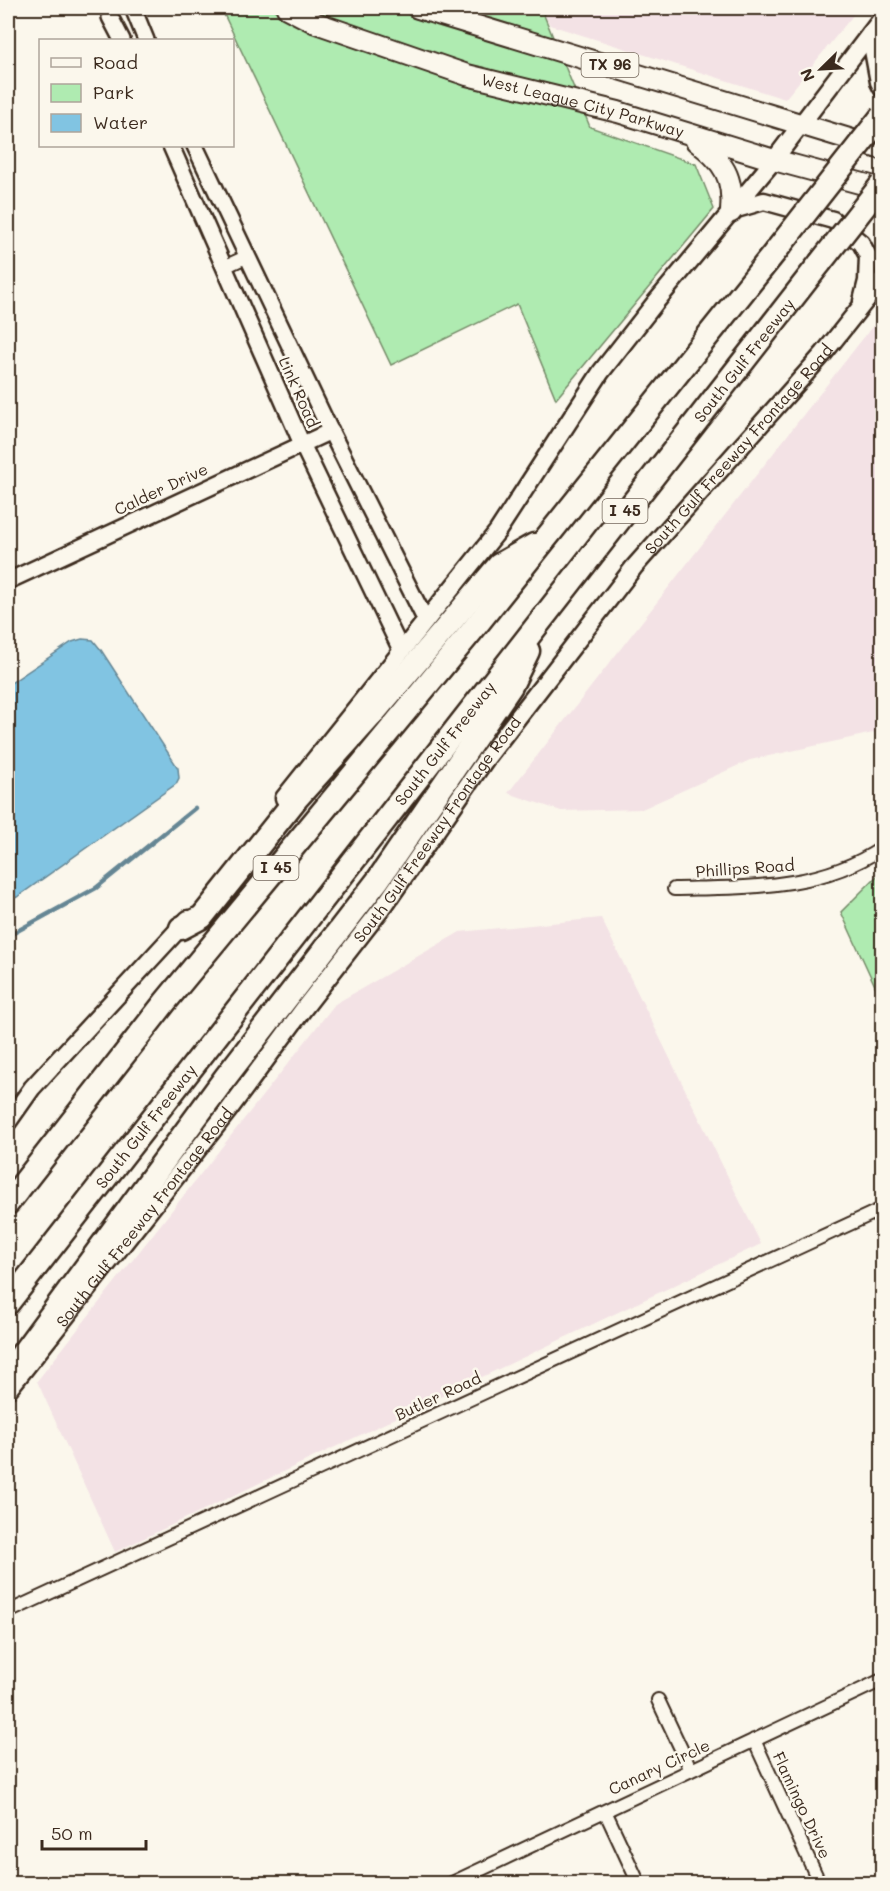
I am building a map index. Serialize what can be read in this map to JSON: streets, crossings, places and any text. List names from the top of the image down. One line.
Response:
{"streets":{"highway":["South Gulf Freeway","I 45"],"main road":["TX 96","West League City Parkway","South Gulf Freeway Frontage Road"],"street":["Link Road","Calder Drive","Phillips Road","Butler Road","Canary Circle","Flamingo Drive"]},"crossings":[["Link Road","Calder Drive"],["Canary Circle","Flamingo Drive"]],"legend":["Road","Park","Water"],"scale_bar":"50 m","north":"bottom left"}
